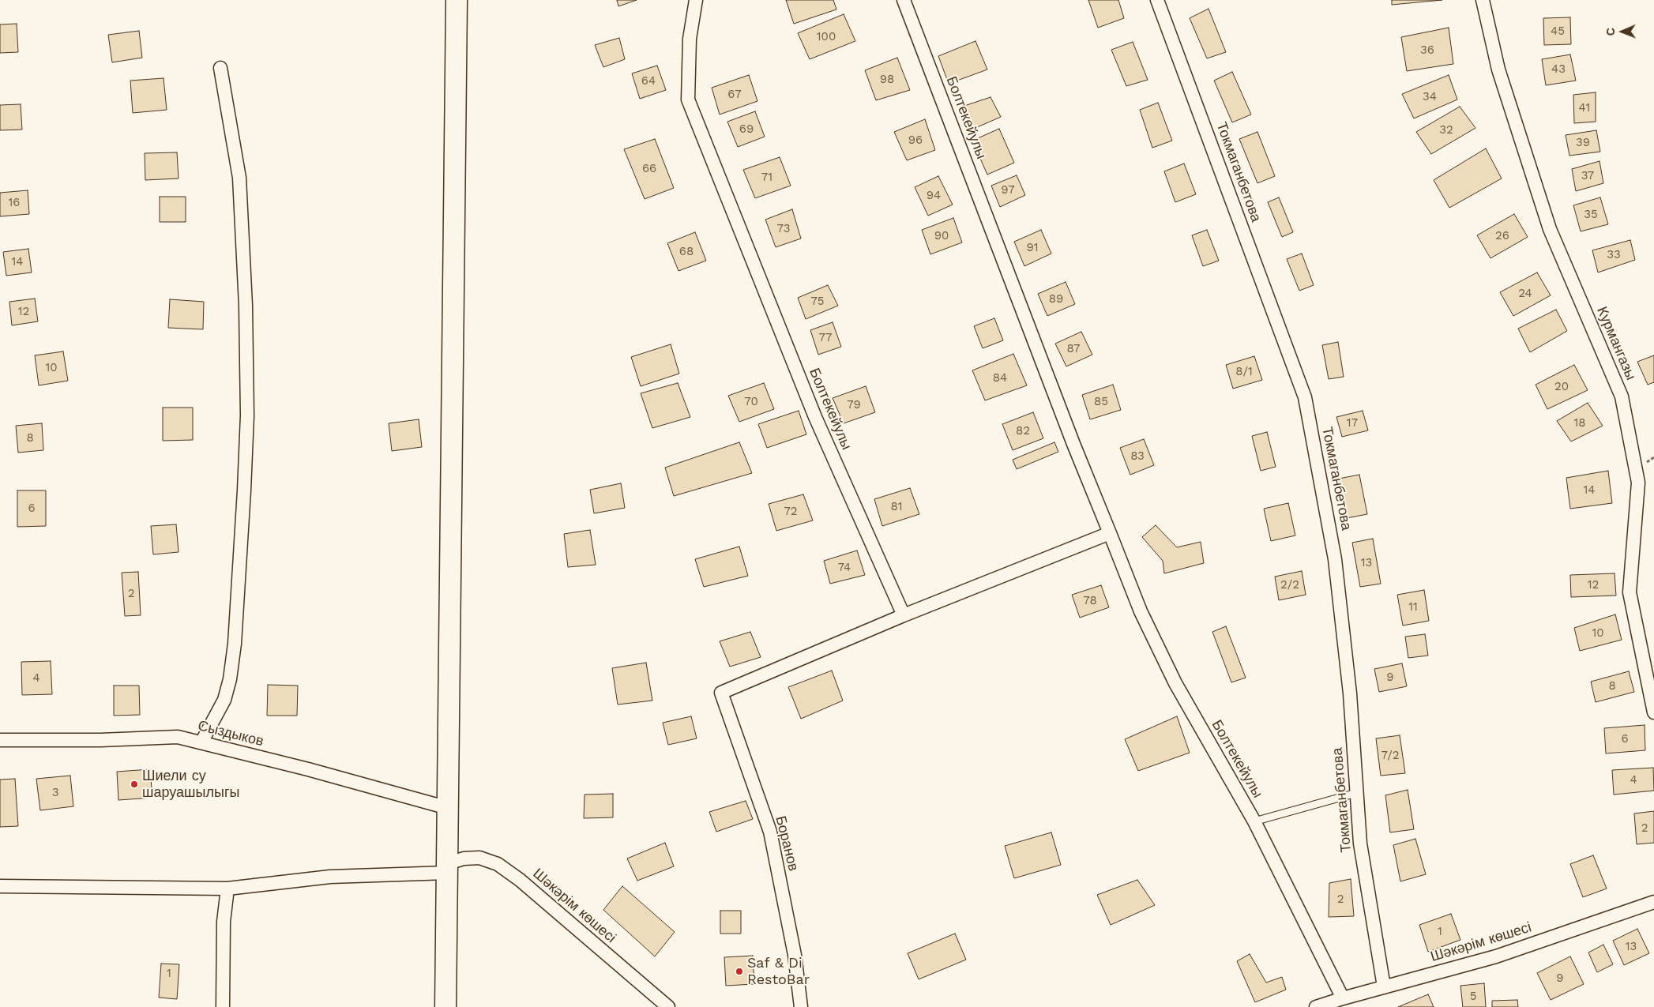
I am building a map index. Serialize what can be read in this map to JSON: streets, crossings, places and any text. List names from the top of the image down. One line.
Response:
{"streets":{"street":["Болтекейулы","Токмаганбетова","Курмангазы","Сыздыков","Боранов","Шәкәрім көшесі"]},"crossings":[["Болтекейулы","Боранов"],["Болтекейулы","Шәкәрім көшесі"],["Токмаганбетова","Шәкәрім көшесі"]],"places":["Шиели су шаруашылыгы","Saf & Di RestoBar"],"house_numbers":["45","100","36","43","98","64","67","34","41","69","32","96","39","66","37","71","97","94","16","35","73","90","26","91","68","33","14","24","89","75","12","77","87","10","8/1","84","20","70","85","79","17","18","82","8","83","14","81","6","72","13","74","2/2","12","2","78","11","10","9","4","8","6","7/2","4","3","2","2","1","13","1","9","5"],"north":"left"}
